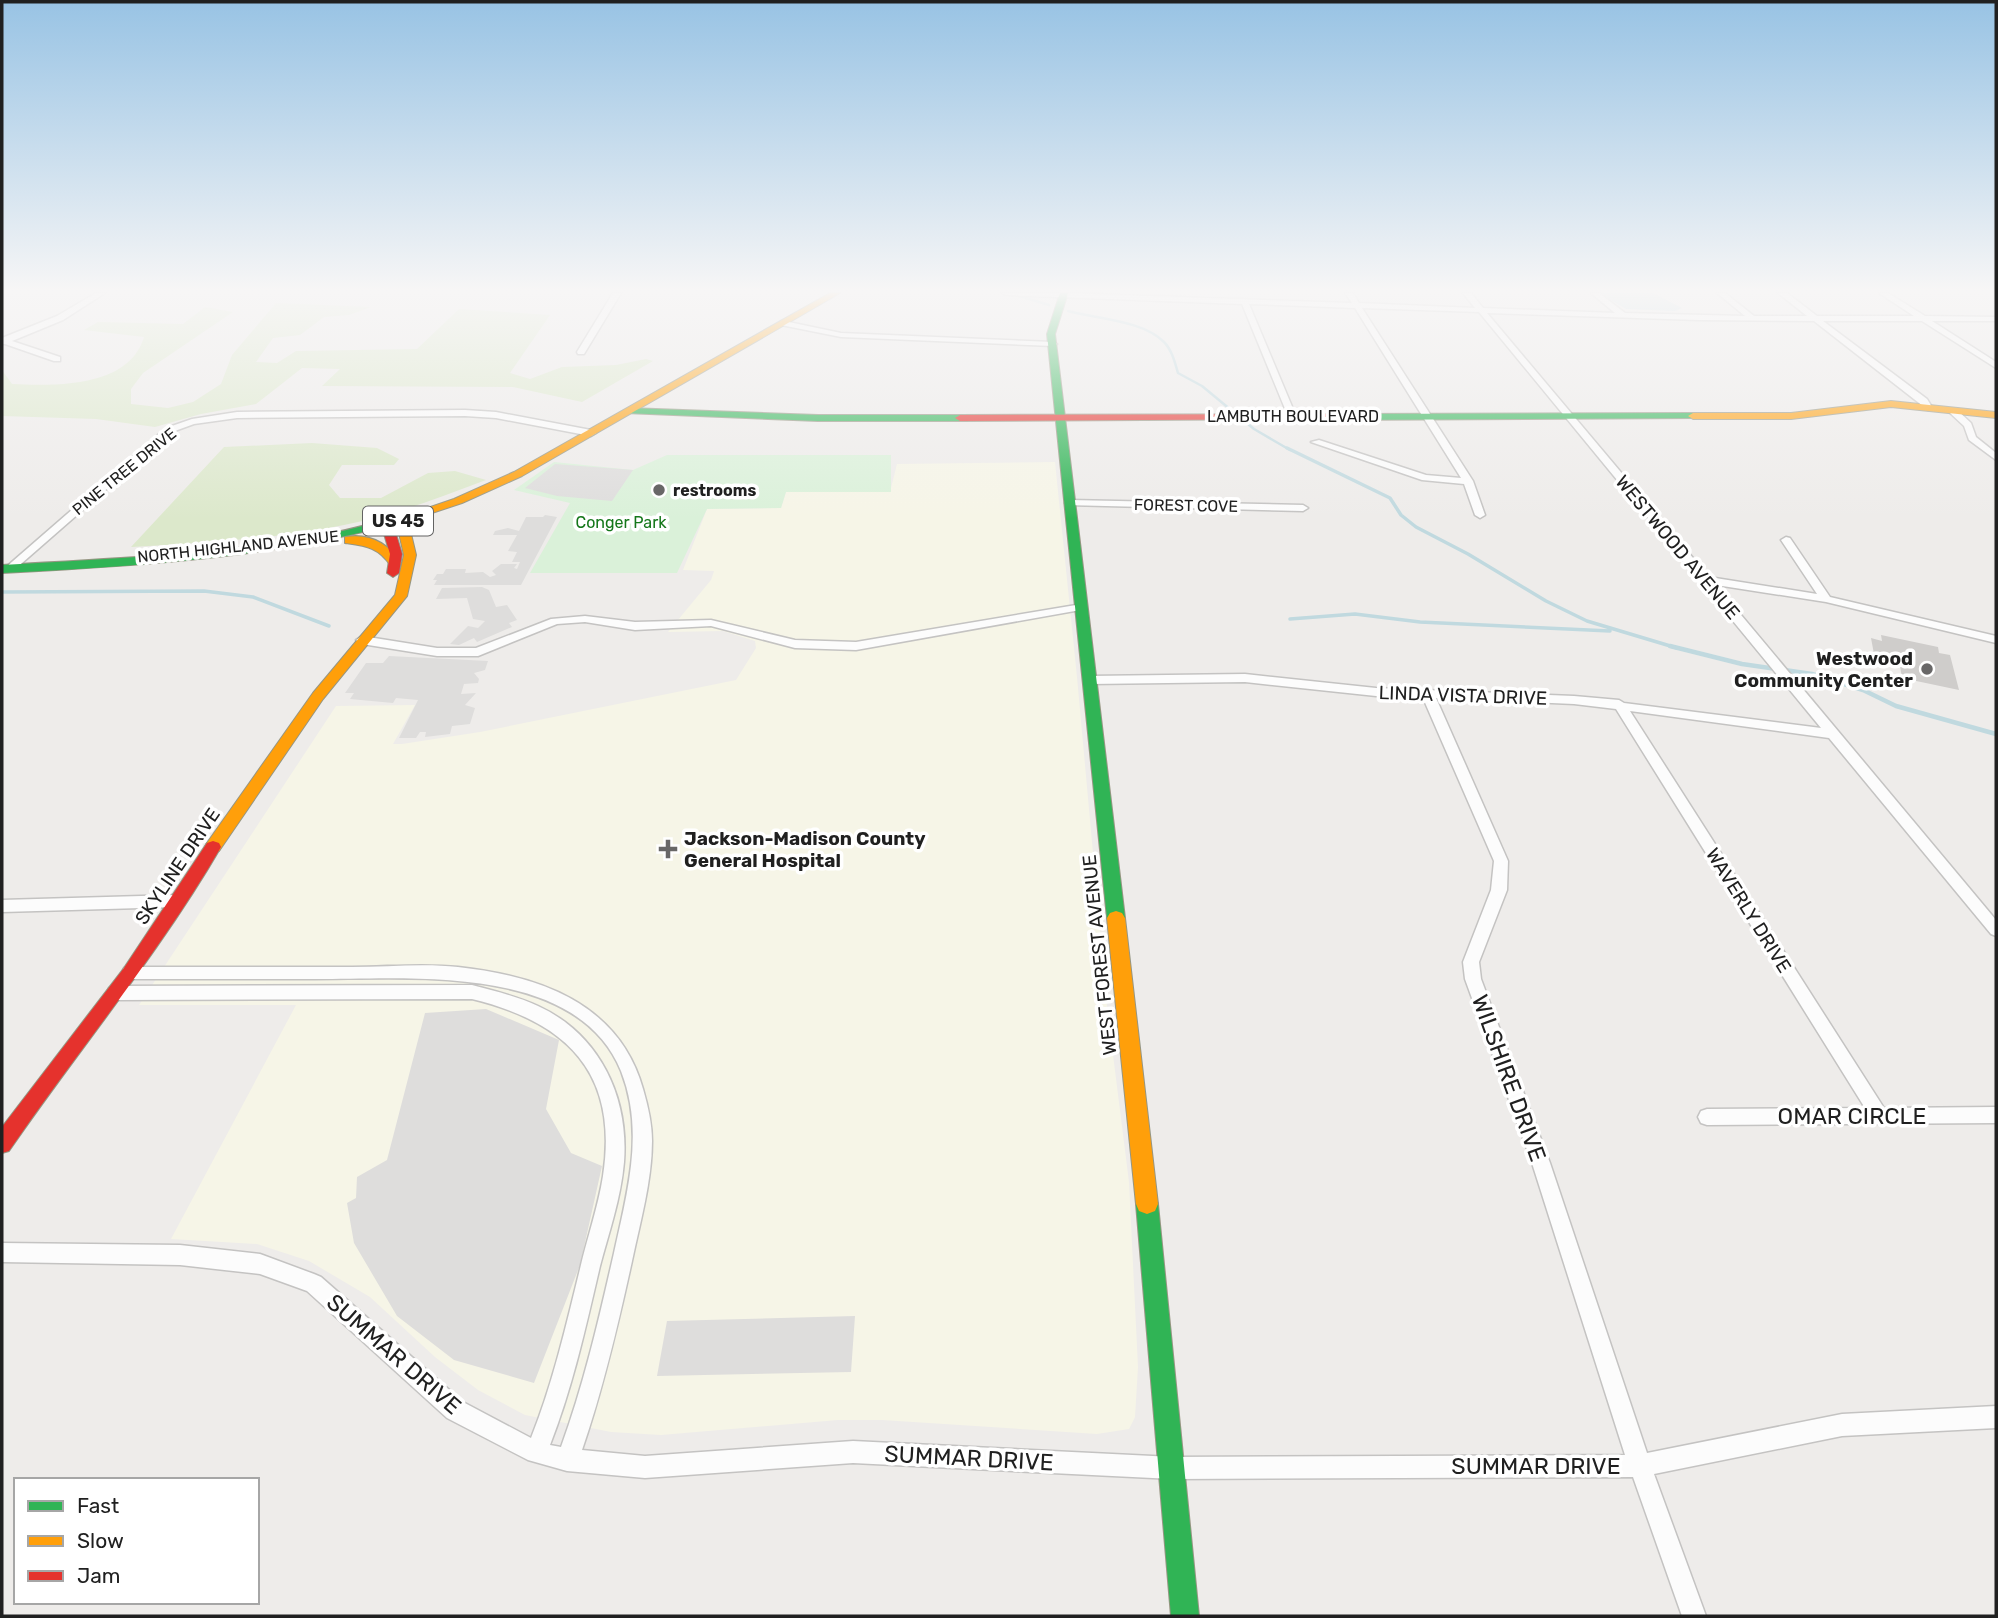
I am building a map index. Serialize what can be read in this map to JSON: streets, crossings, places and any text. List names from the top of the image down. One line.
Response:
{"streets":{"main road":["LAMBUTH BOULEVARD","US 45","NORTH HIGHLAND AVENUE","SKYLINE DRIVE","WEST FOREST AVENUE"],"street":["PINE TREE DRIVE","FOREST COVE","WESTWOOD AVENUE","LINDA VISTA DRIVE","WAVERLY DRIVE","WILSHIRE DRIVE","OMAR CIRCLE","SUMMAR DRIVE"]},"crossings":[["LAMBUTH BOULEVARD","NORTH HIGHLAND AVENUE"],["LAMBUTH BOULEVARD","WESTWOOD AVENUE"],["LAMBUTH BOULEVARD","WEST FOREST AVENUE"],["PINE TREE DRIVE","NORTH HIGHLAND AVENUE"],["FOREST COVE","WEST FOREST AVENUE"],["NORTH HIGHLAND AVENUE","SKYLINE DRIVE"],["WESTWOOD AVENUE","LINDA VISTA DRIVE"],["LINDA VISTA DRIVE","WAVERLY DRIVE"],["LINDA VISTA DRIVE","WEST FOREST AVENUE"],["LINDA VISTA DRIVE","WILSHIRE DRIVE"],["WAVERLY DRIVE","OMAR CIRCLE"],["WEST FOREST AVENUE","SUMMAR DRIVE"],["WILSHIRE DRIVE","SUMMAR DRIVE"]],"parks":["Conger Park"],"places":{"other":["restrooms","Westwood Community Center"],"health":["Jackson-Madison County General Hospital"]},"legend":["Fast","Slow","Jam"]}
